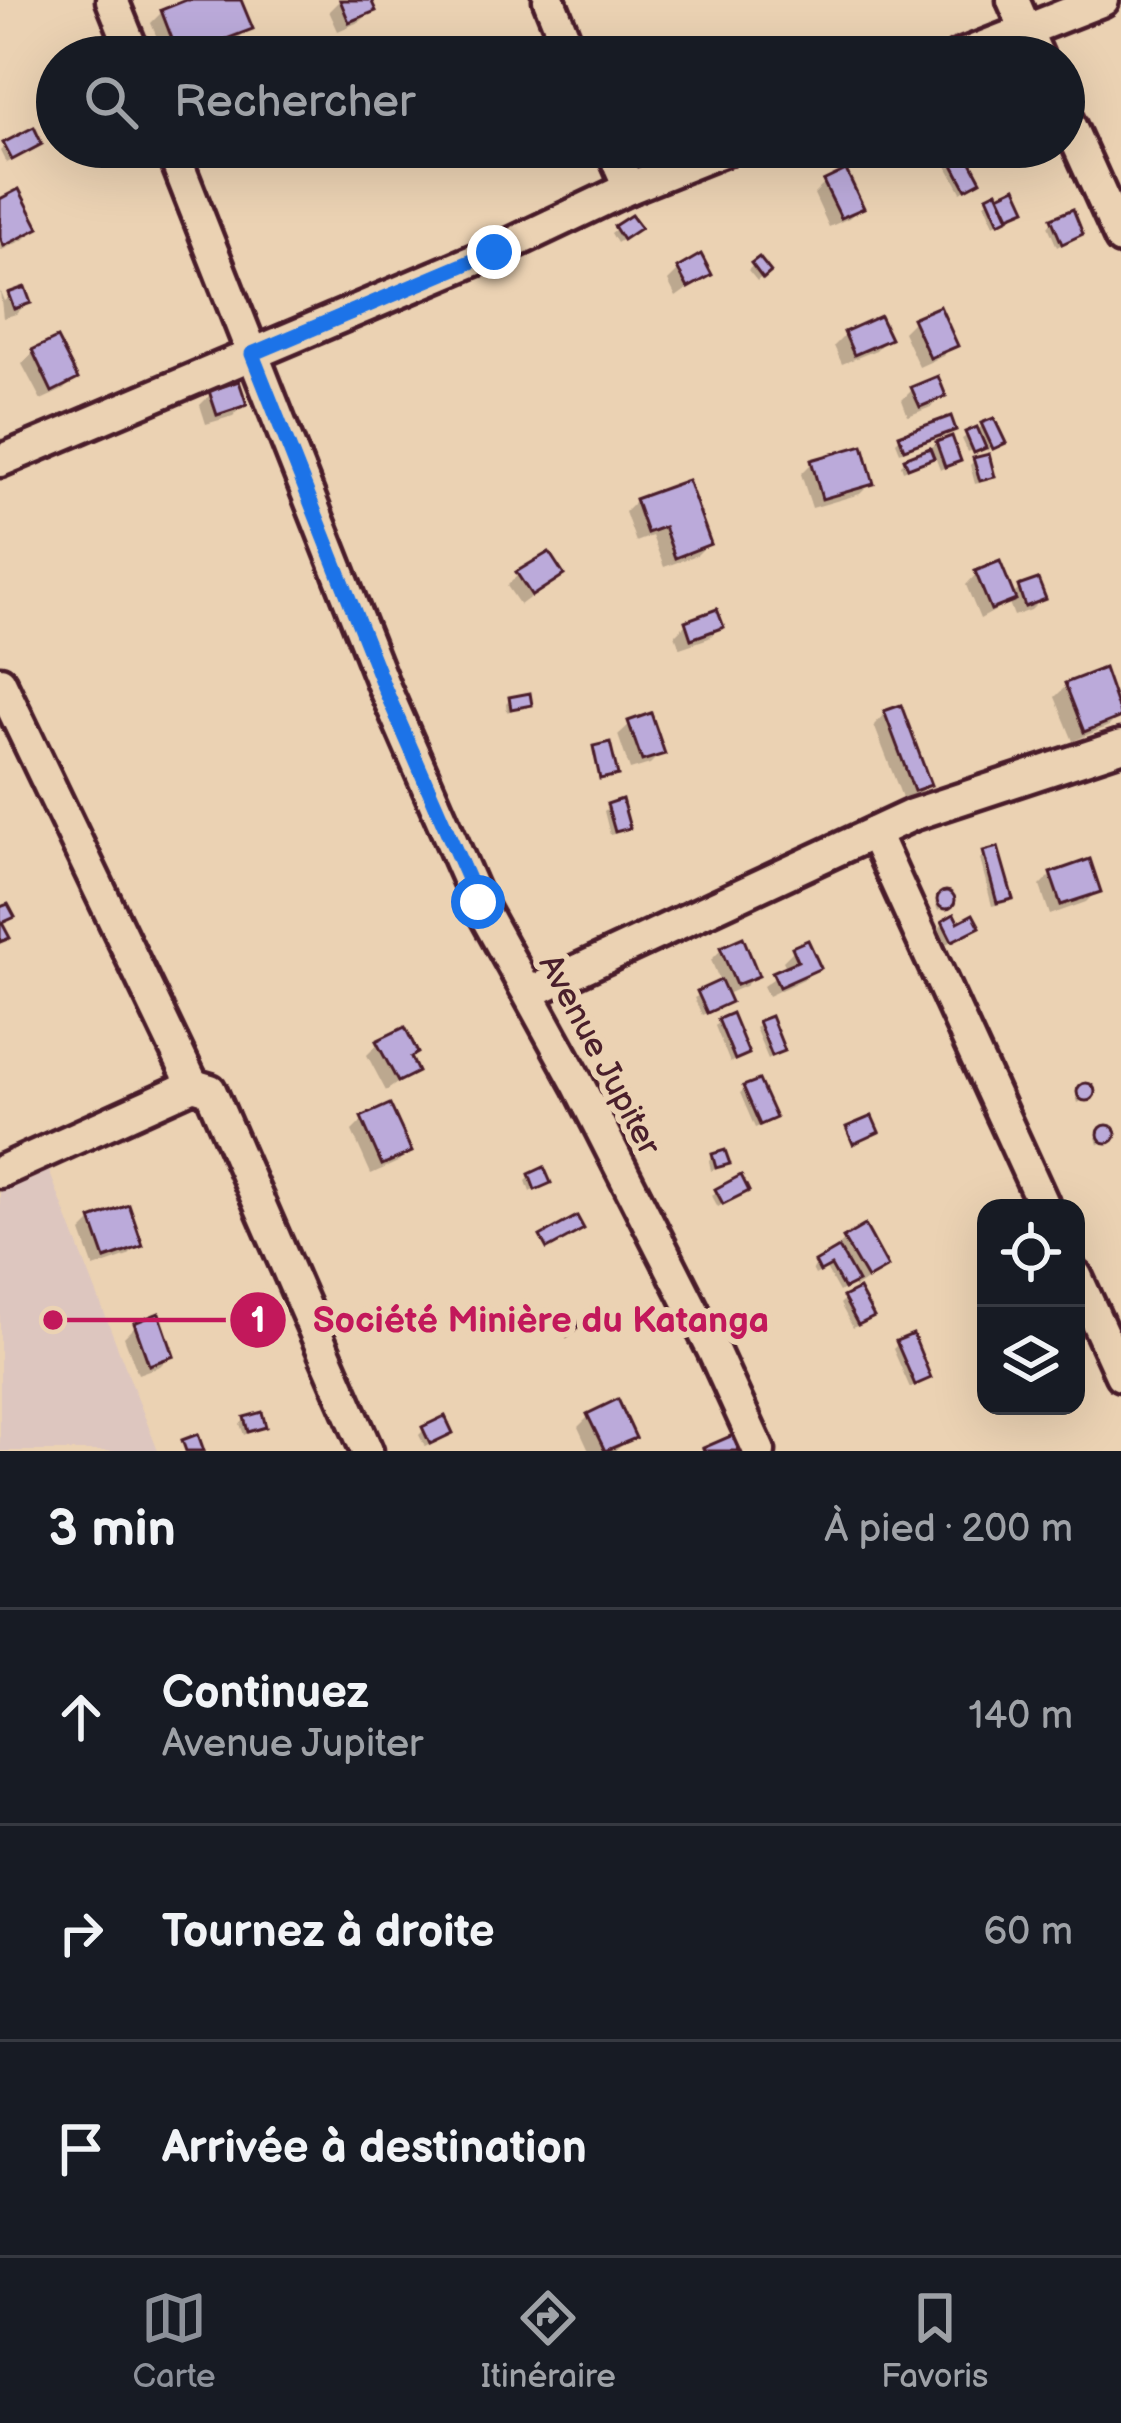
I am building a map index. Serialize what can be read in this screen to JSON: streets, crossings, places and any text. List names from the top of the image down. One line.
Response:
{"streets":{"street":["Avenue Jupiter"]},"places":["Société Minière du Katanga"],"page":{"search":"Rechercher","heading":["3 min","À pied · 200 m"],"list":[["Continuez","Avenue Jupiter","140 m"],["Tournez à droite","60 m"],"Arrivée à destination"],"nav":["Carte","Itinéraire","Favoris"]}}
